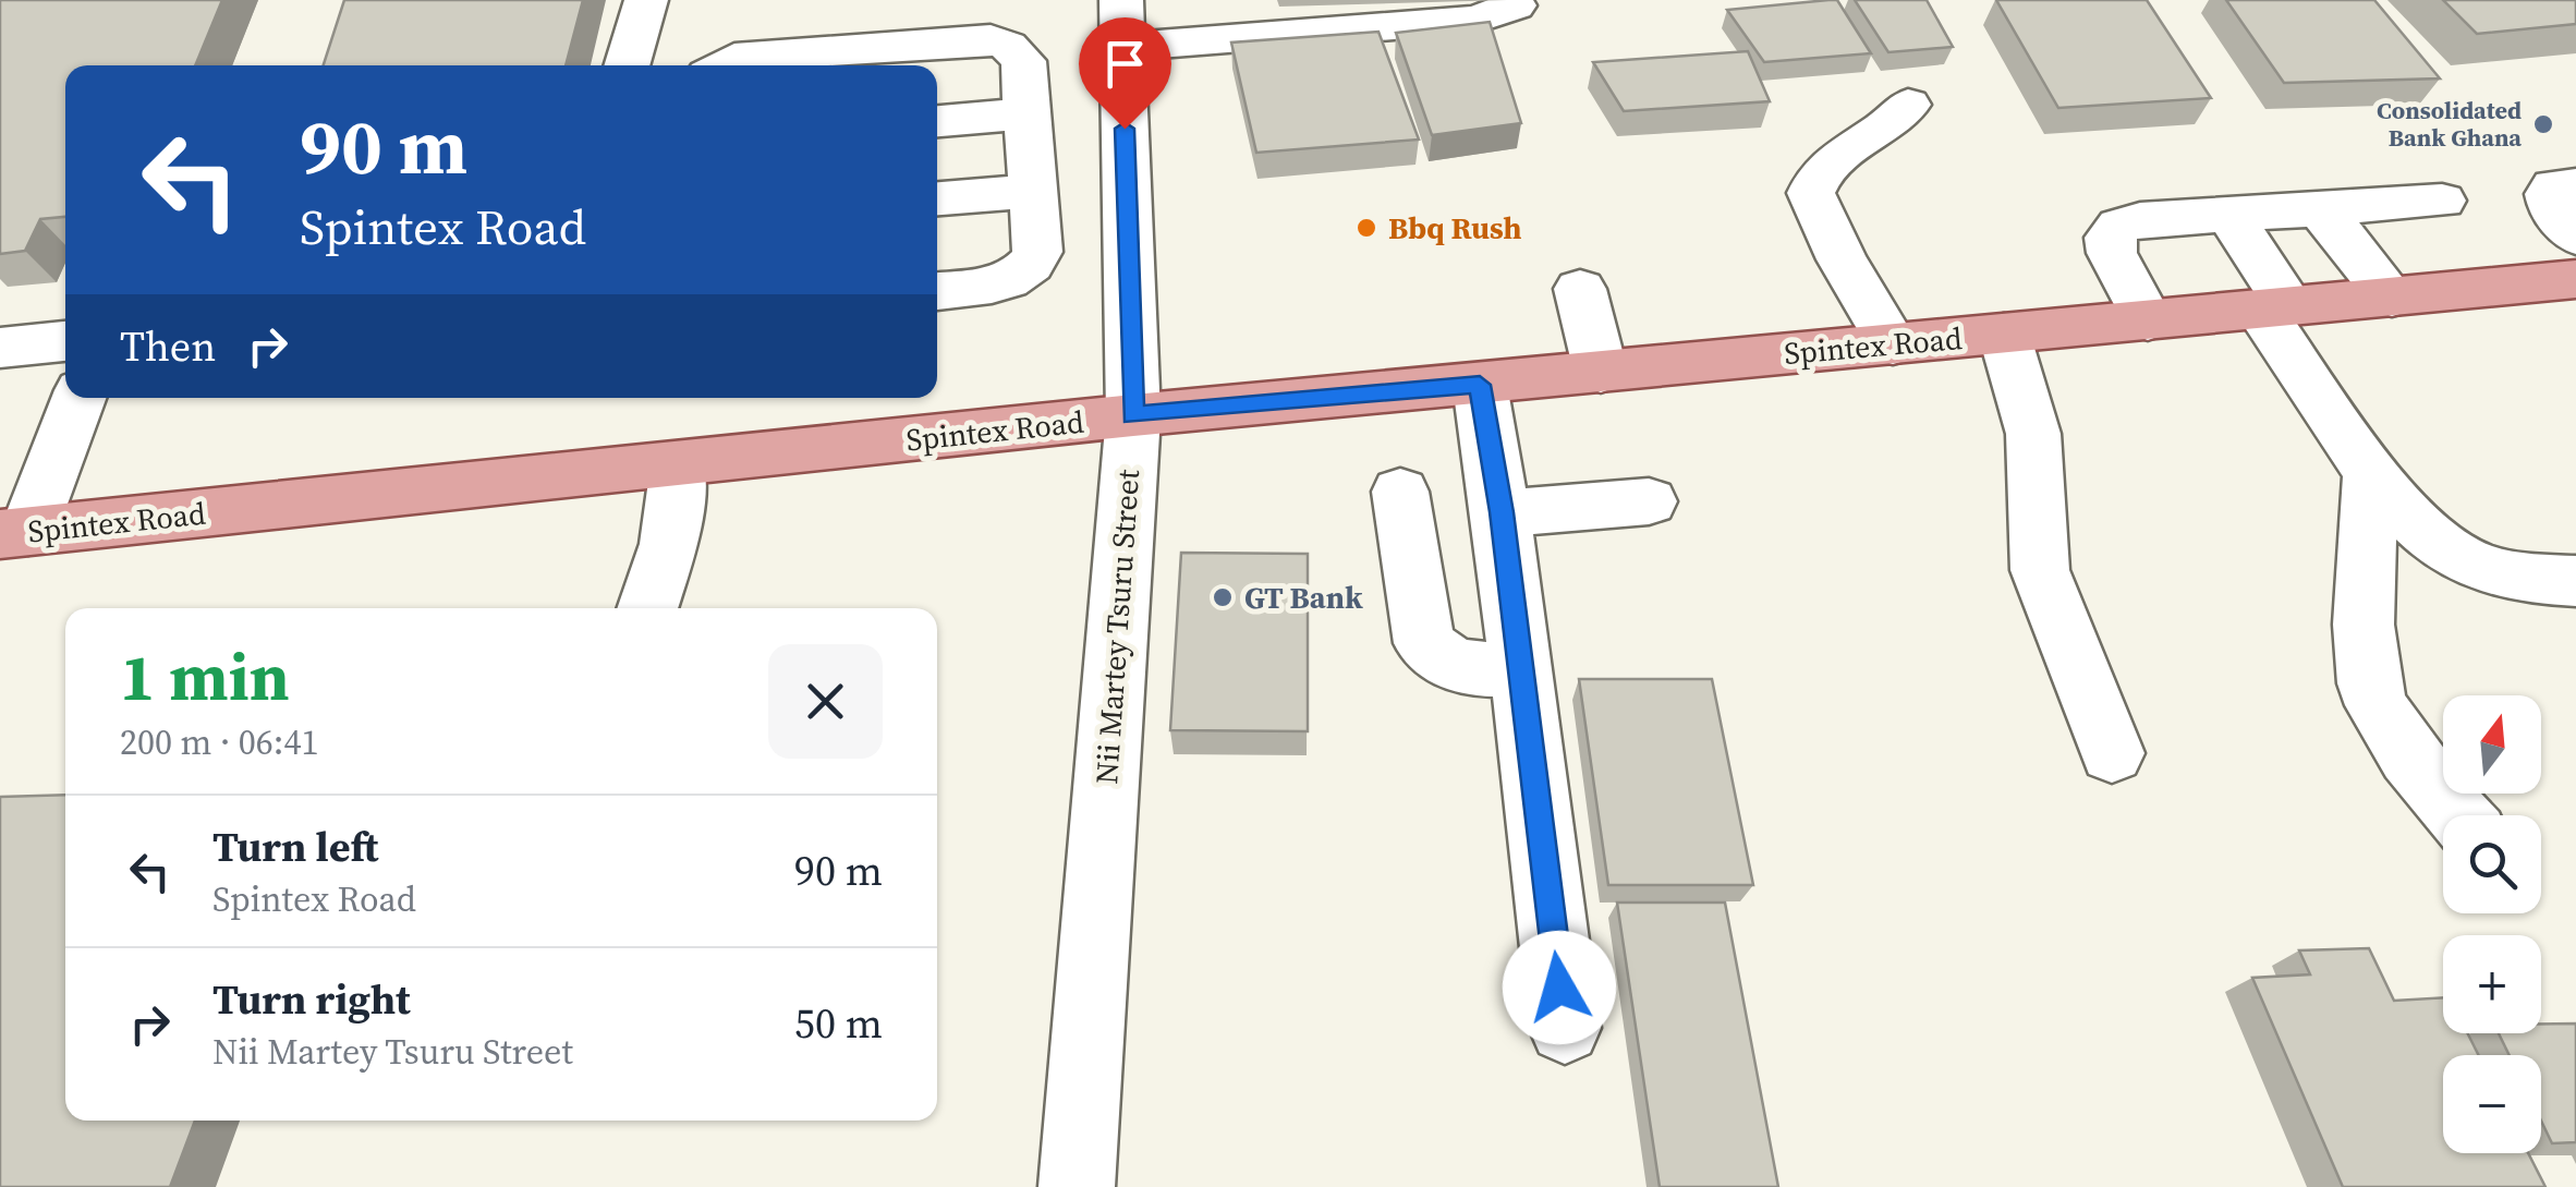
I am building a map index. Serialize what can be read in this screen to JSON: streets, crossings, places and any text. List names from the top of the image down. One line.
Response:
{"streets":{"main road":["Spintex Road"],"street":["Nii Martey Tsuru Street"]},"crossings":[["Spintex Road","Nii Martey Tsuru Street"]],"places":["Consolidated Bank Ghana","Bbq Rush","GT Bank"],"north":"top","page":{"turn":["90 m","Spintex Road"],"then":"Then","heading":["1 min","200 m · 06:41"],"map_buttons":["+","−"],"list":[{"name":"Turn left","note":"Spintex Road","value":"90 m"},{"name":"Turn right","note":"Nii Martey Tsuru Street","value":"50 m"}]}}
